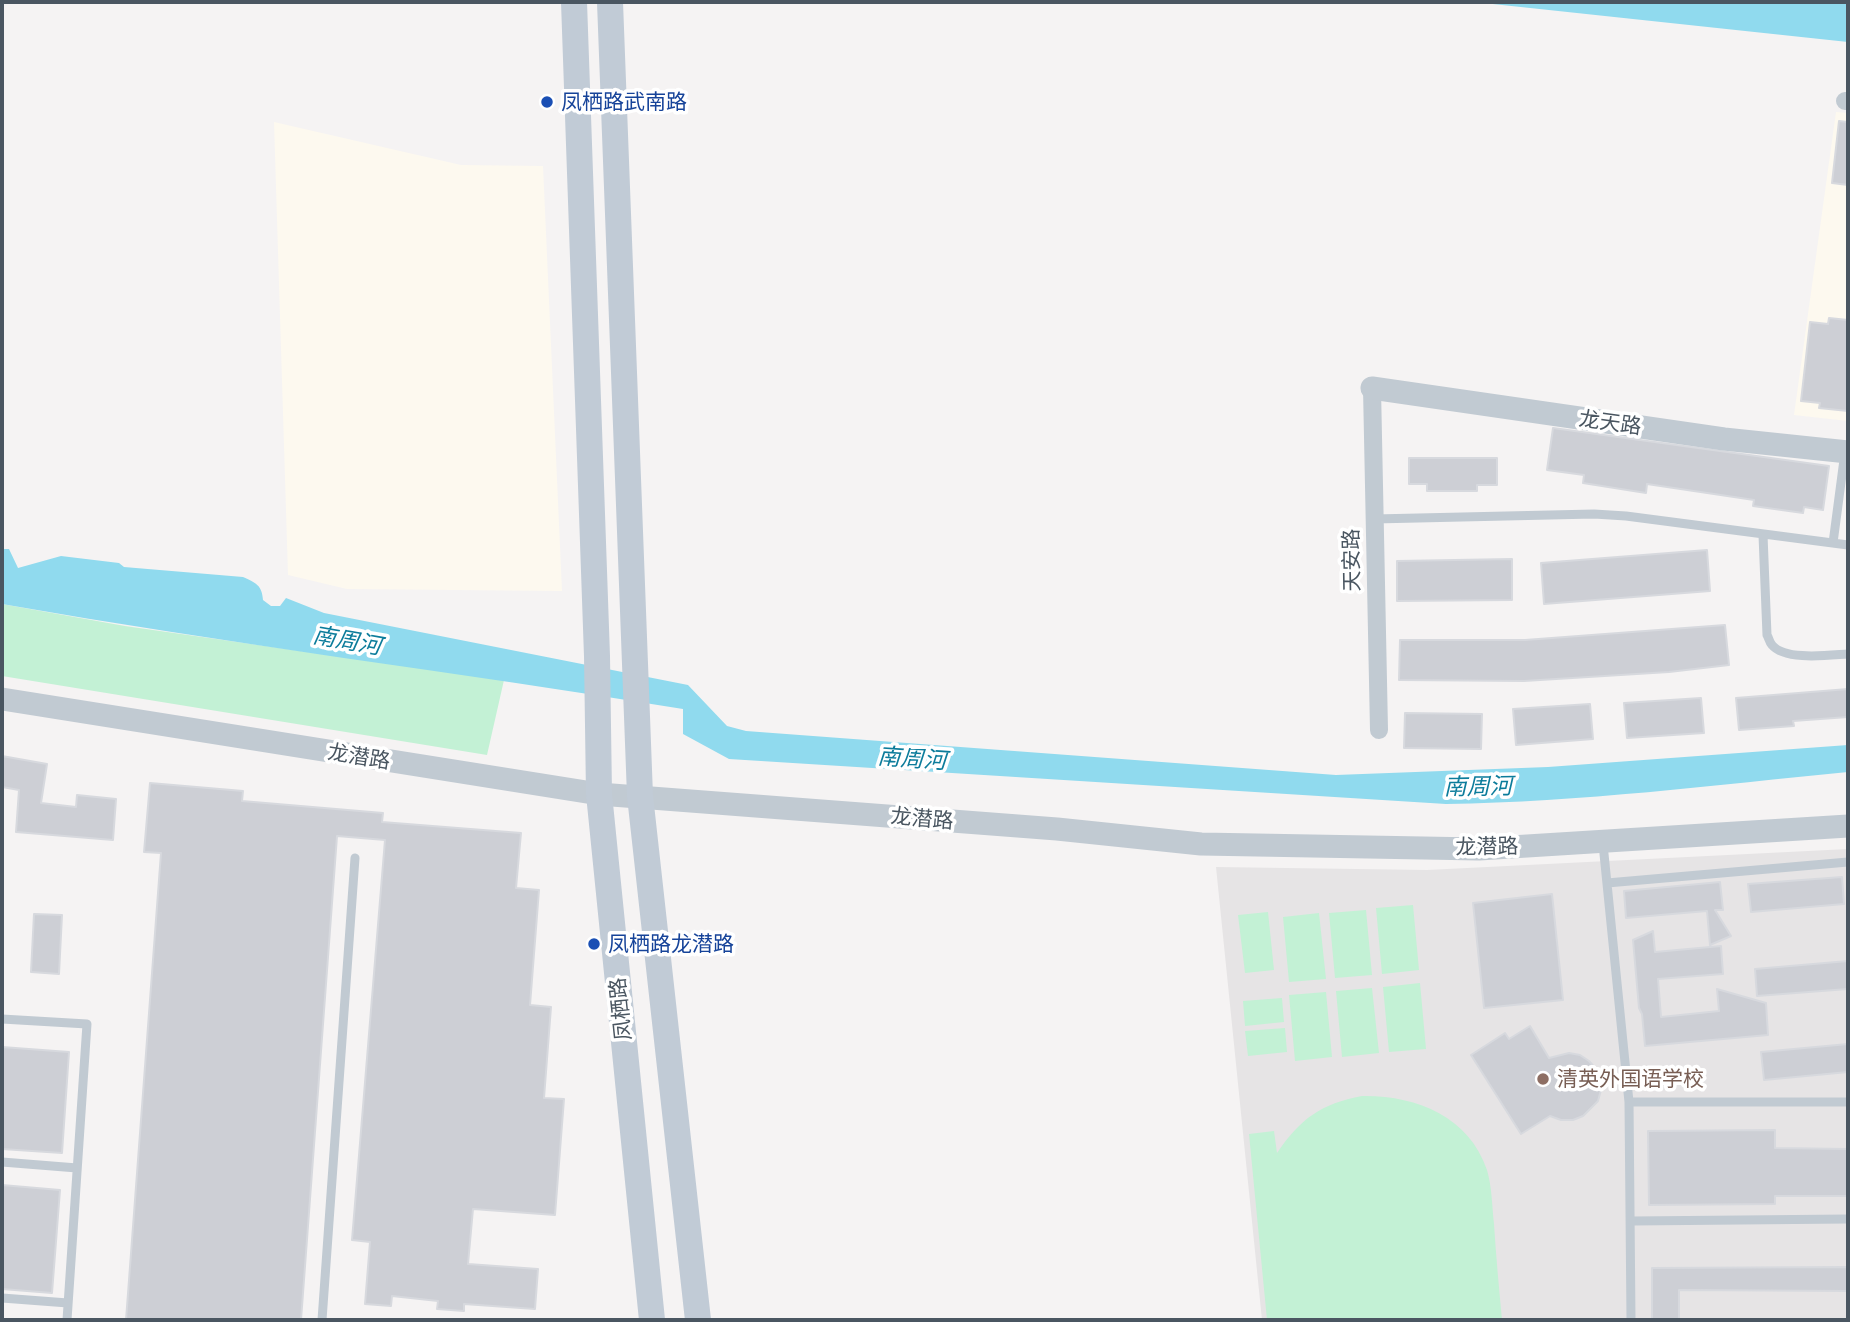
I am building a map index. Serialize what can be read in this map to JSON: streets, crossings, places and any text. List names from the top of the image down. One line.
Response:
{"streets":{"main road":["凤栖路"],"street":["龙天路","天安路","龙潜路"]},"crossings":[["龙天路","天安路"],["龙潜路","凤栖路"]],"water":["南周河"],"places":["凤栖路武南路","凤栖路龙潜路","清英外国语学校"]}
